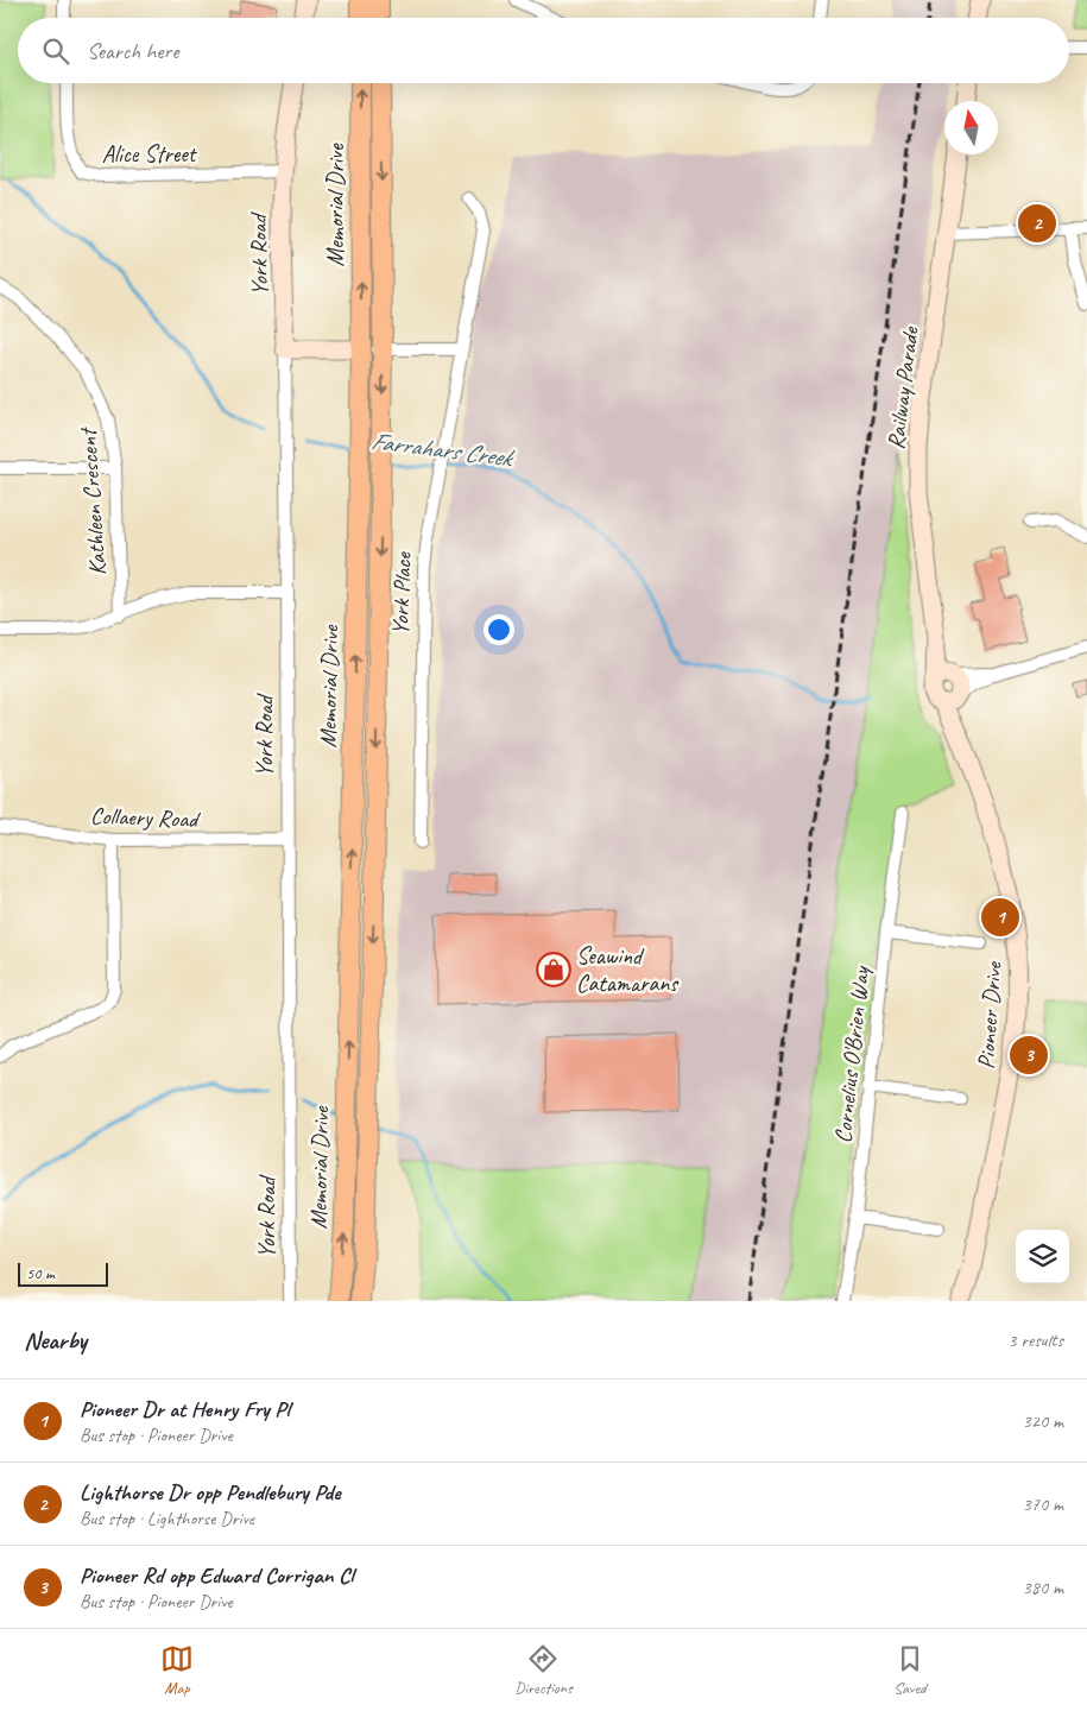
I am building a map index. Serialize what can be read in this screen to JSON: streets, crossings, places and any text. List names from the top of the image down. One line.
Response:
{"streets":{"main road":["Memorial Drive","York Road","Railway Parade","Pioneer Drive"],"street":["Alice Street","Kathleen Crescent","York Place","Collaery Road","Cornelius O'Brien Way"]},"crossings":[["Alice Street","York Road"],["York Road","Collaery Road"],["Railway Parade","Pioneer Drive"]],"water":["Farrahars Creek"],"places":{"shop":["Seawind Catamarans"]},"scale_bar":"50 m","north":"top","page":{"search":"Search here","pins":["2","1","3"],"scale":"50 m","heading":["Nearby","3 results"],"list":[{"mark":"1","name":"Pioneer Dr at Henry Fry Pl","note":"Bus stop · Pioneer Drive","value":"320 m"},{"mark":"2","name":"Lighthorse Dr opp Pendlebury Pde","note":"Bus stop · Lighthorse Drive","value":"370 m"},{"mark":"3","name":"Pioneer Rd opp Edward Corrigan Cl","note":"Bus stop · Pioneer Drive","value":"380 m"}],"nav":["Map","Directions","Saved"]}}
